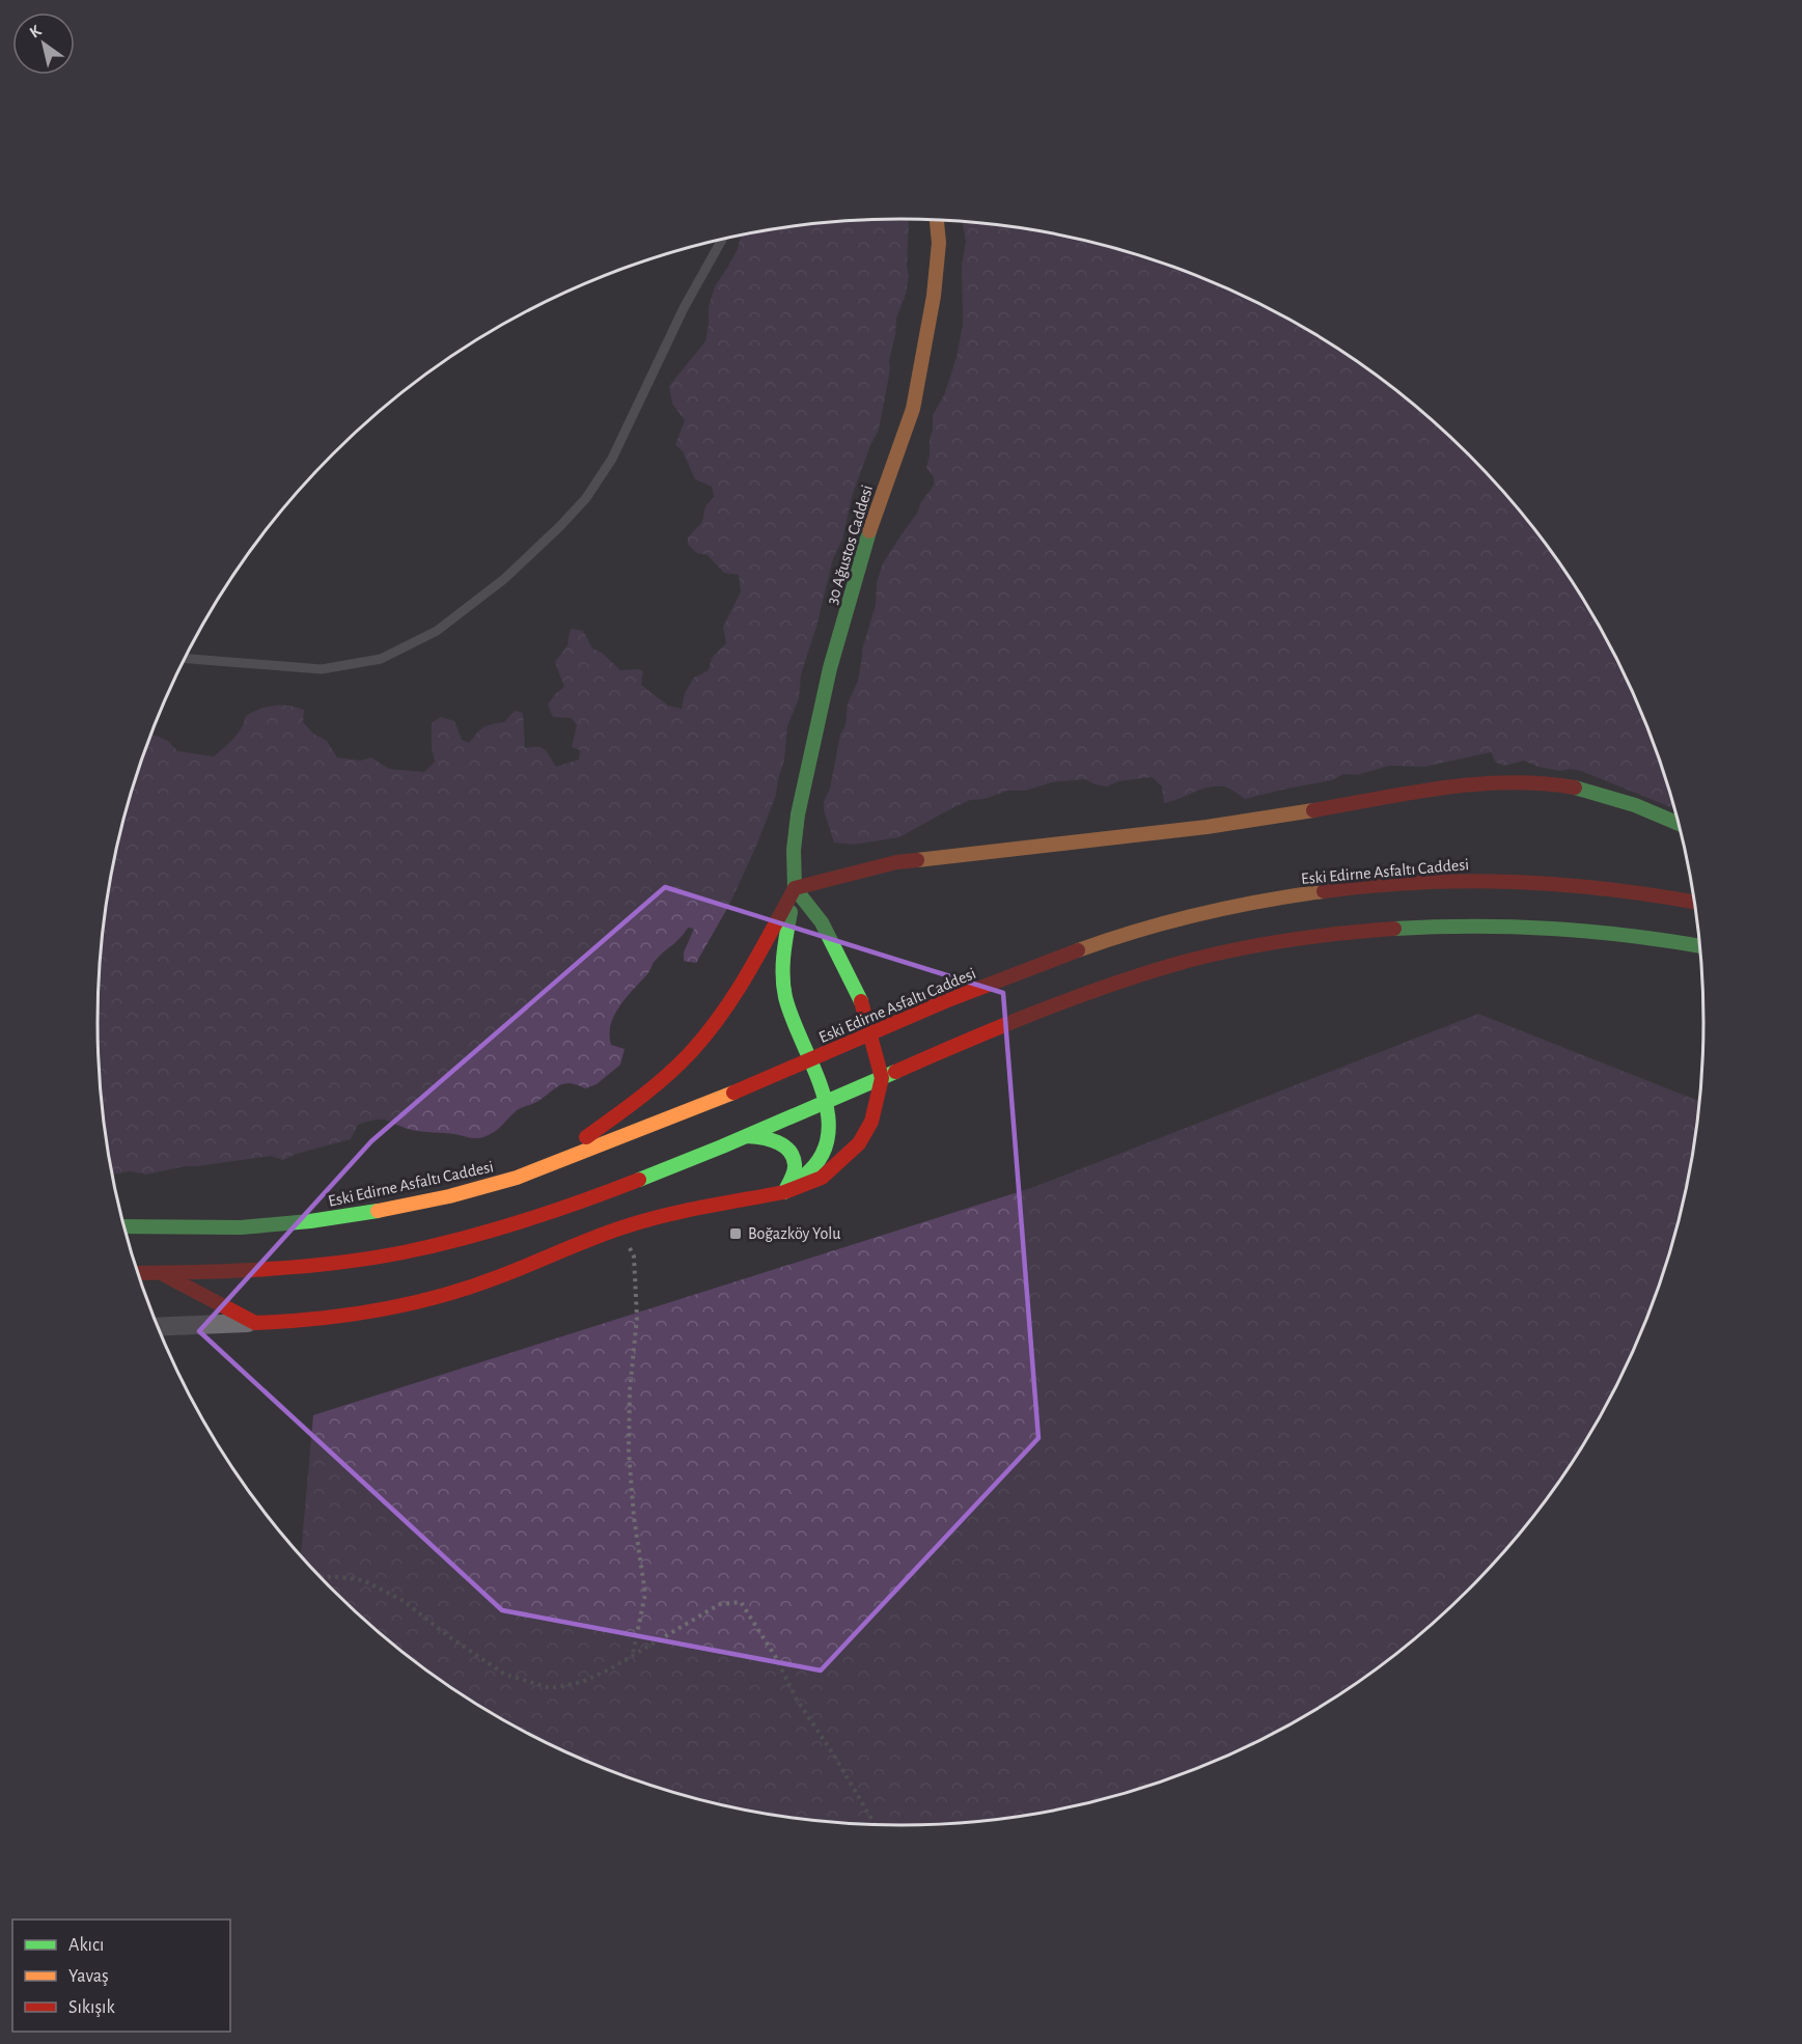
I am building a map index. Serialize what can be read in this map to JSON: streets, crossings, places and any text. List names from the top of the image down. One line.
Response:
{"streets":{"main road":["30 Ağustos Caddesi","Eski Edirne Asfaltı Caddesi"]},"crossings":[["30 Ağustos Caddesi","Eski Edirne Asfaltı Caddesi"]],"places":{"transit":["Boğazköy Yolu"]},"legend":["Akıcı","Yavaş","Sıkışık"],"north":"top left"}
